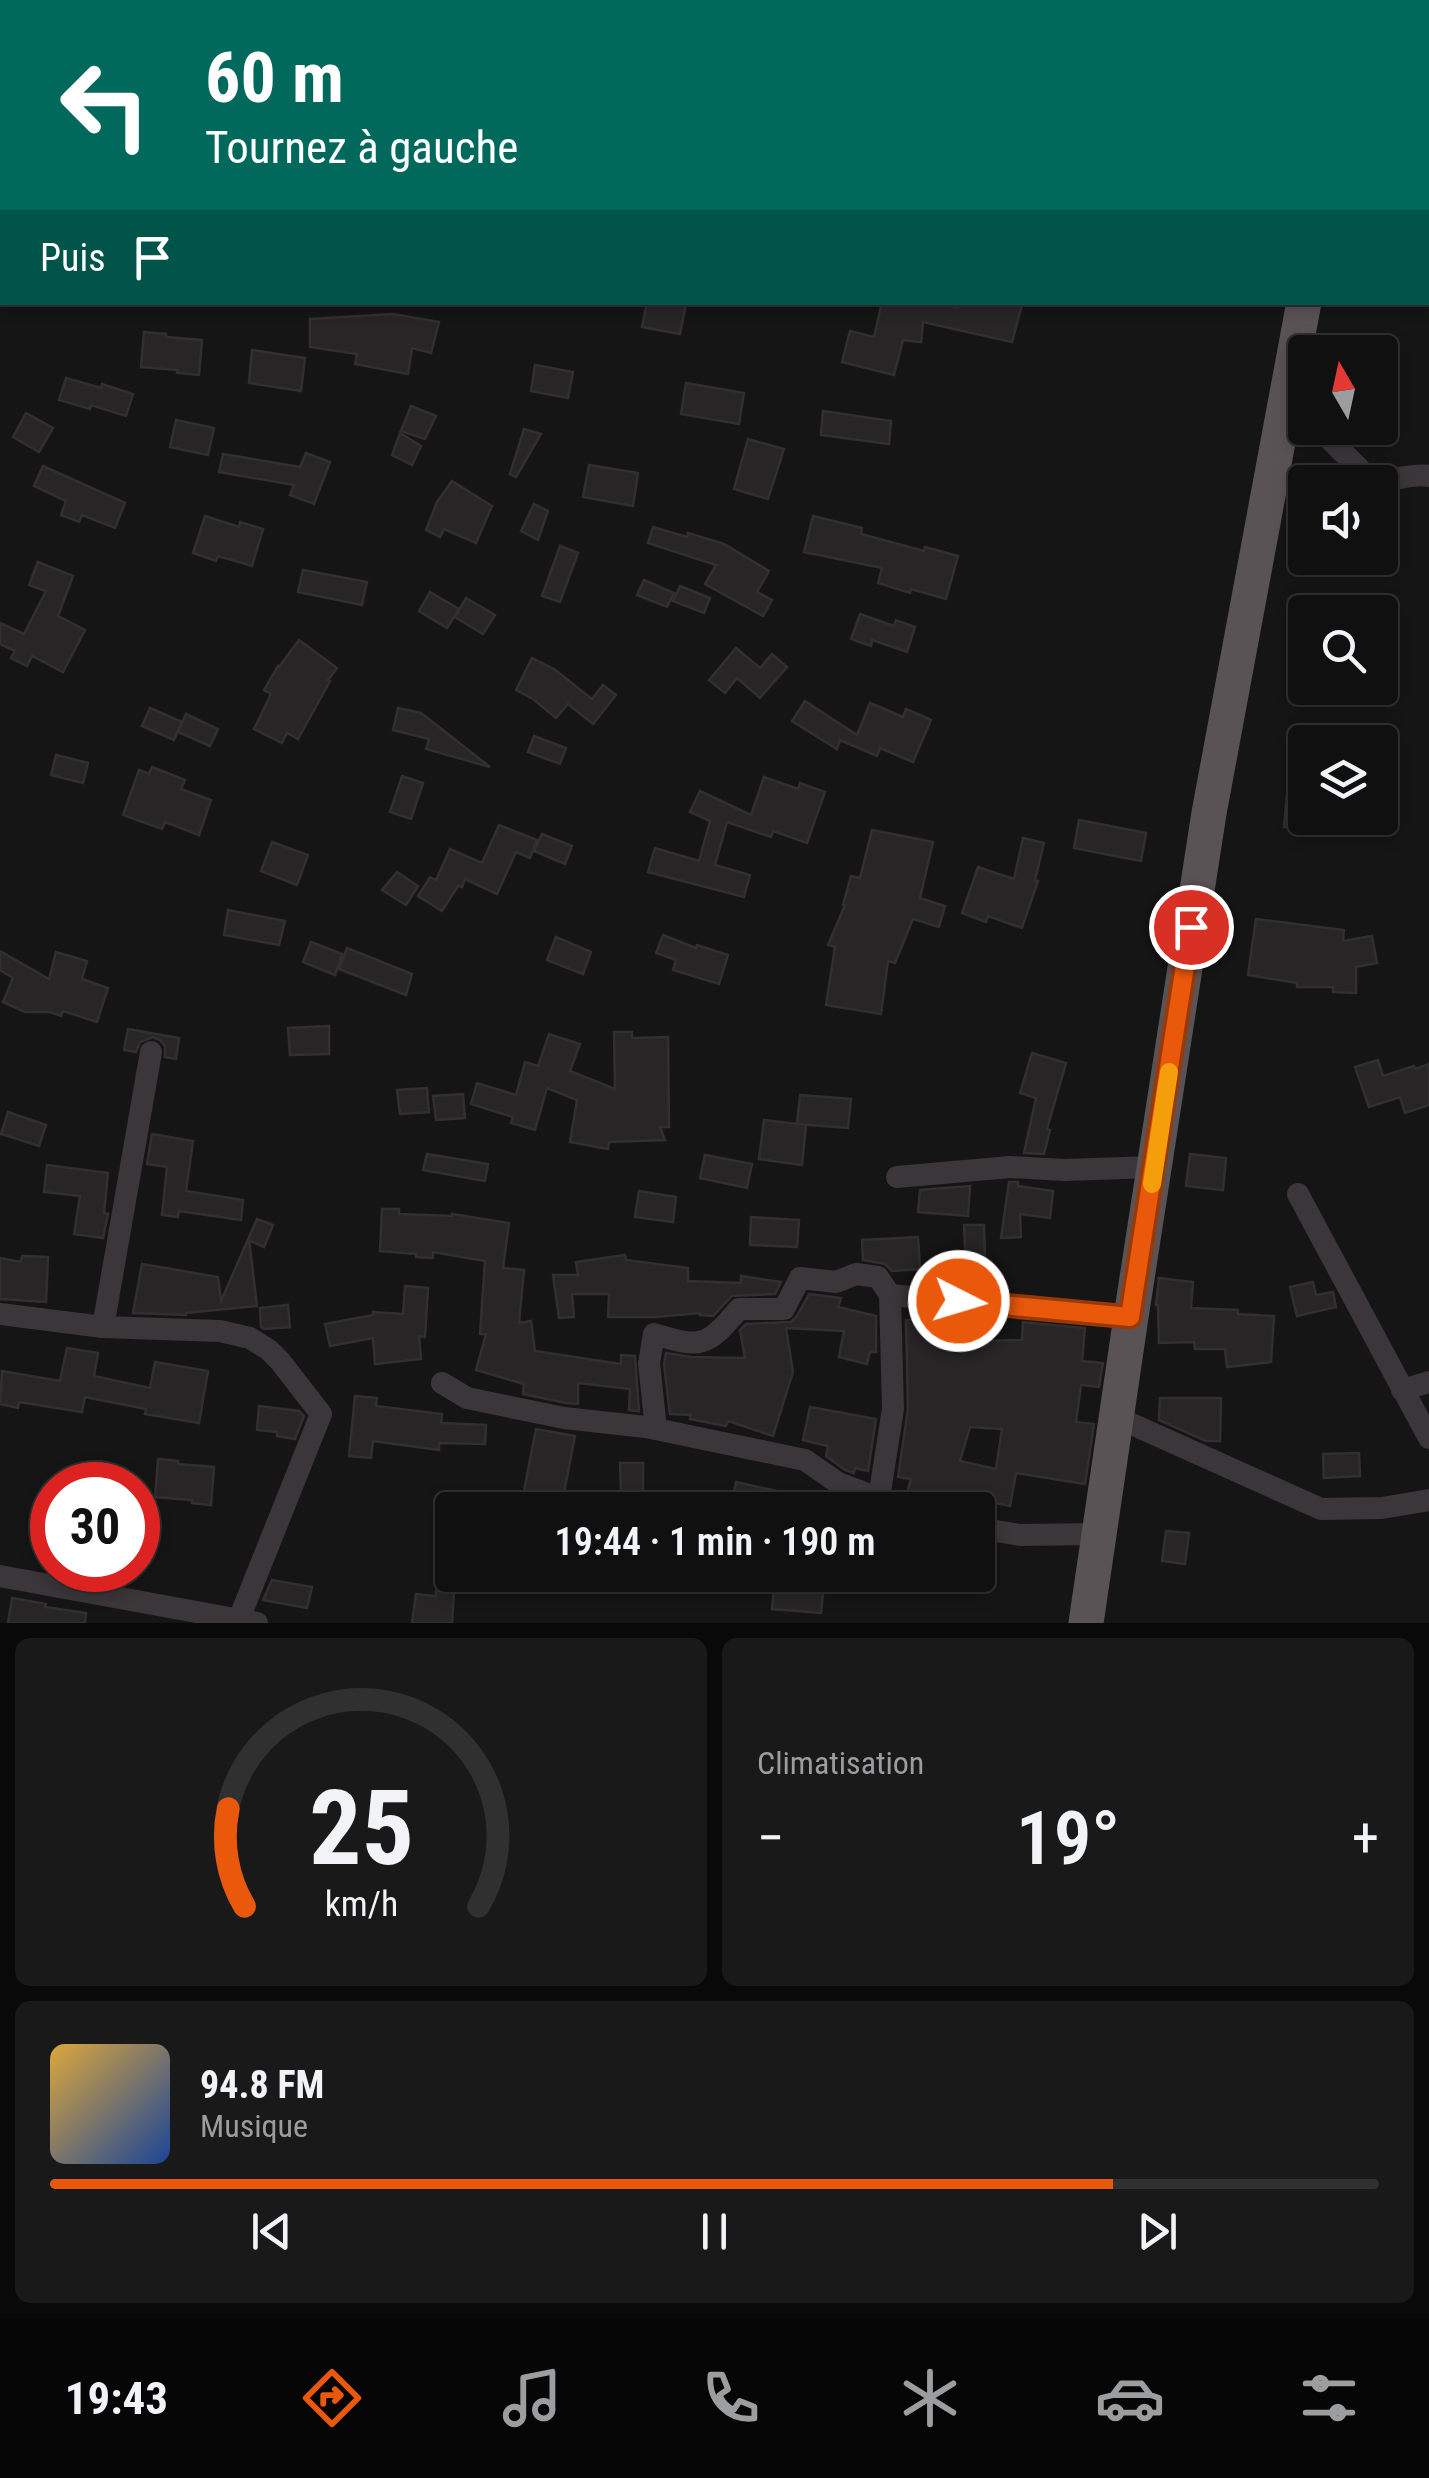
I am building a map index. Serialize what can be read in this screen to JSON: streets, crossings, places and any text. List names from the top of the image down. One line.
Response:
{"north":"top","page":{"turn":["60 m","Tournez à gauche"],"then":"Puis","limit":"30","trip":"19:44 · 1 min · 190 m","tile":"Climatisation","heat":["−","19°","+"],"song":["94.8 FM","Musique"],"tabs":"19:43","gauge":["25","km/h"]}}
